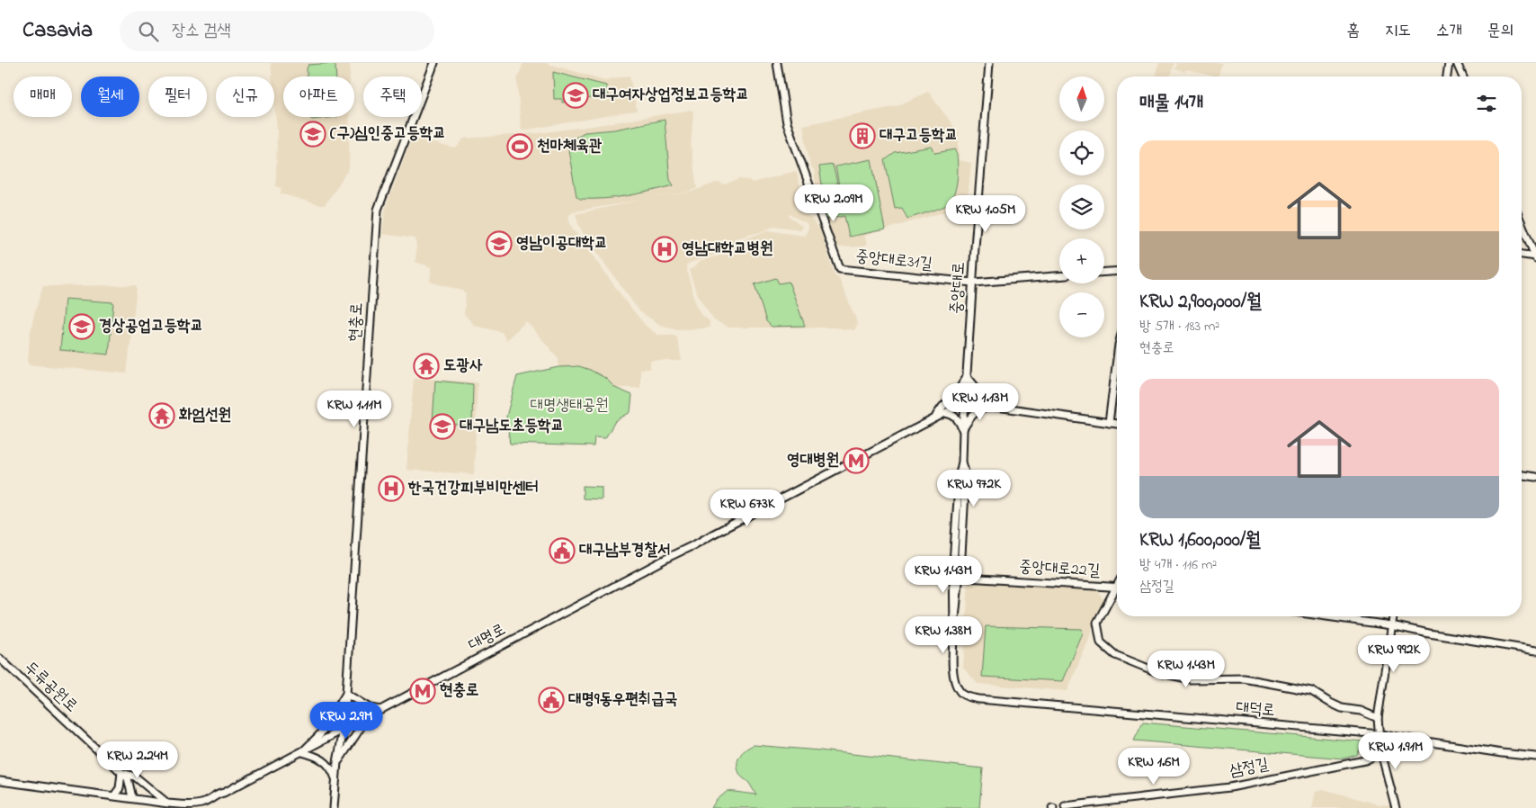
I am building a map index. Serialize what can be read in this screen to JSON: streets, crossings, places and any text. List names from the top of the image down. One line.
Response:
{"streets":{"main road":["중앙대로31길","중앙대로","현충로","중앙대로22길","대명로","두류공원로","대덕로","삼정길"]},"crossings":[["중앙대로31길","중앙대로"],["중앙대로","대명로"],["중앙대로","대덕로"],["현충로","대명로"],["대명로","두류공원로"]],"parks":["대명생태공원"],"places":{"school or university":["대구여자상업정보고등학교","(구)심인중고등학교","영남이공대학교","경상공업고등학교","대구남도초등학교"],"building":["대구고등학교"],"sports":["천마체육관"],"hospital":["영남대학교병원","한국건강피부비만센터"],"temple":["도광사","화엄선원"],"metro station":["영대병원","현충로"],"public building":["대구남부경찰서","대명9동우편취급국"]},"north":"top","page":{"header":"Casavia","search":"장소 검색","nav":["홈","지도","소개","문의"],"map_buttons":["+","−"],"chip":["매매","월세","필터","신규","아파트","주택"],"heading":"매물 14개","list":[{"name":"KRW 2,900,000/월","note":"방 5개 · 183 m² · 현충로"},{"name":"KRW 1,600,000/월","note":"방 4개 · 116 m² · 삼정길"}],"price":["KRW 2.09M","KRW 1.05M","KRW 1.13M","KRW 1.11M","KRW 972K","KRW 673K","KRW 1.43M","KRW 1.38M","KRW 992K","KRW 1.43M","KRW 2.9M","KRW 1.91M","KRW 2.24M","KRW 1.6M"]}}
